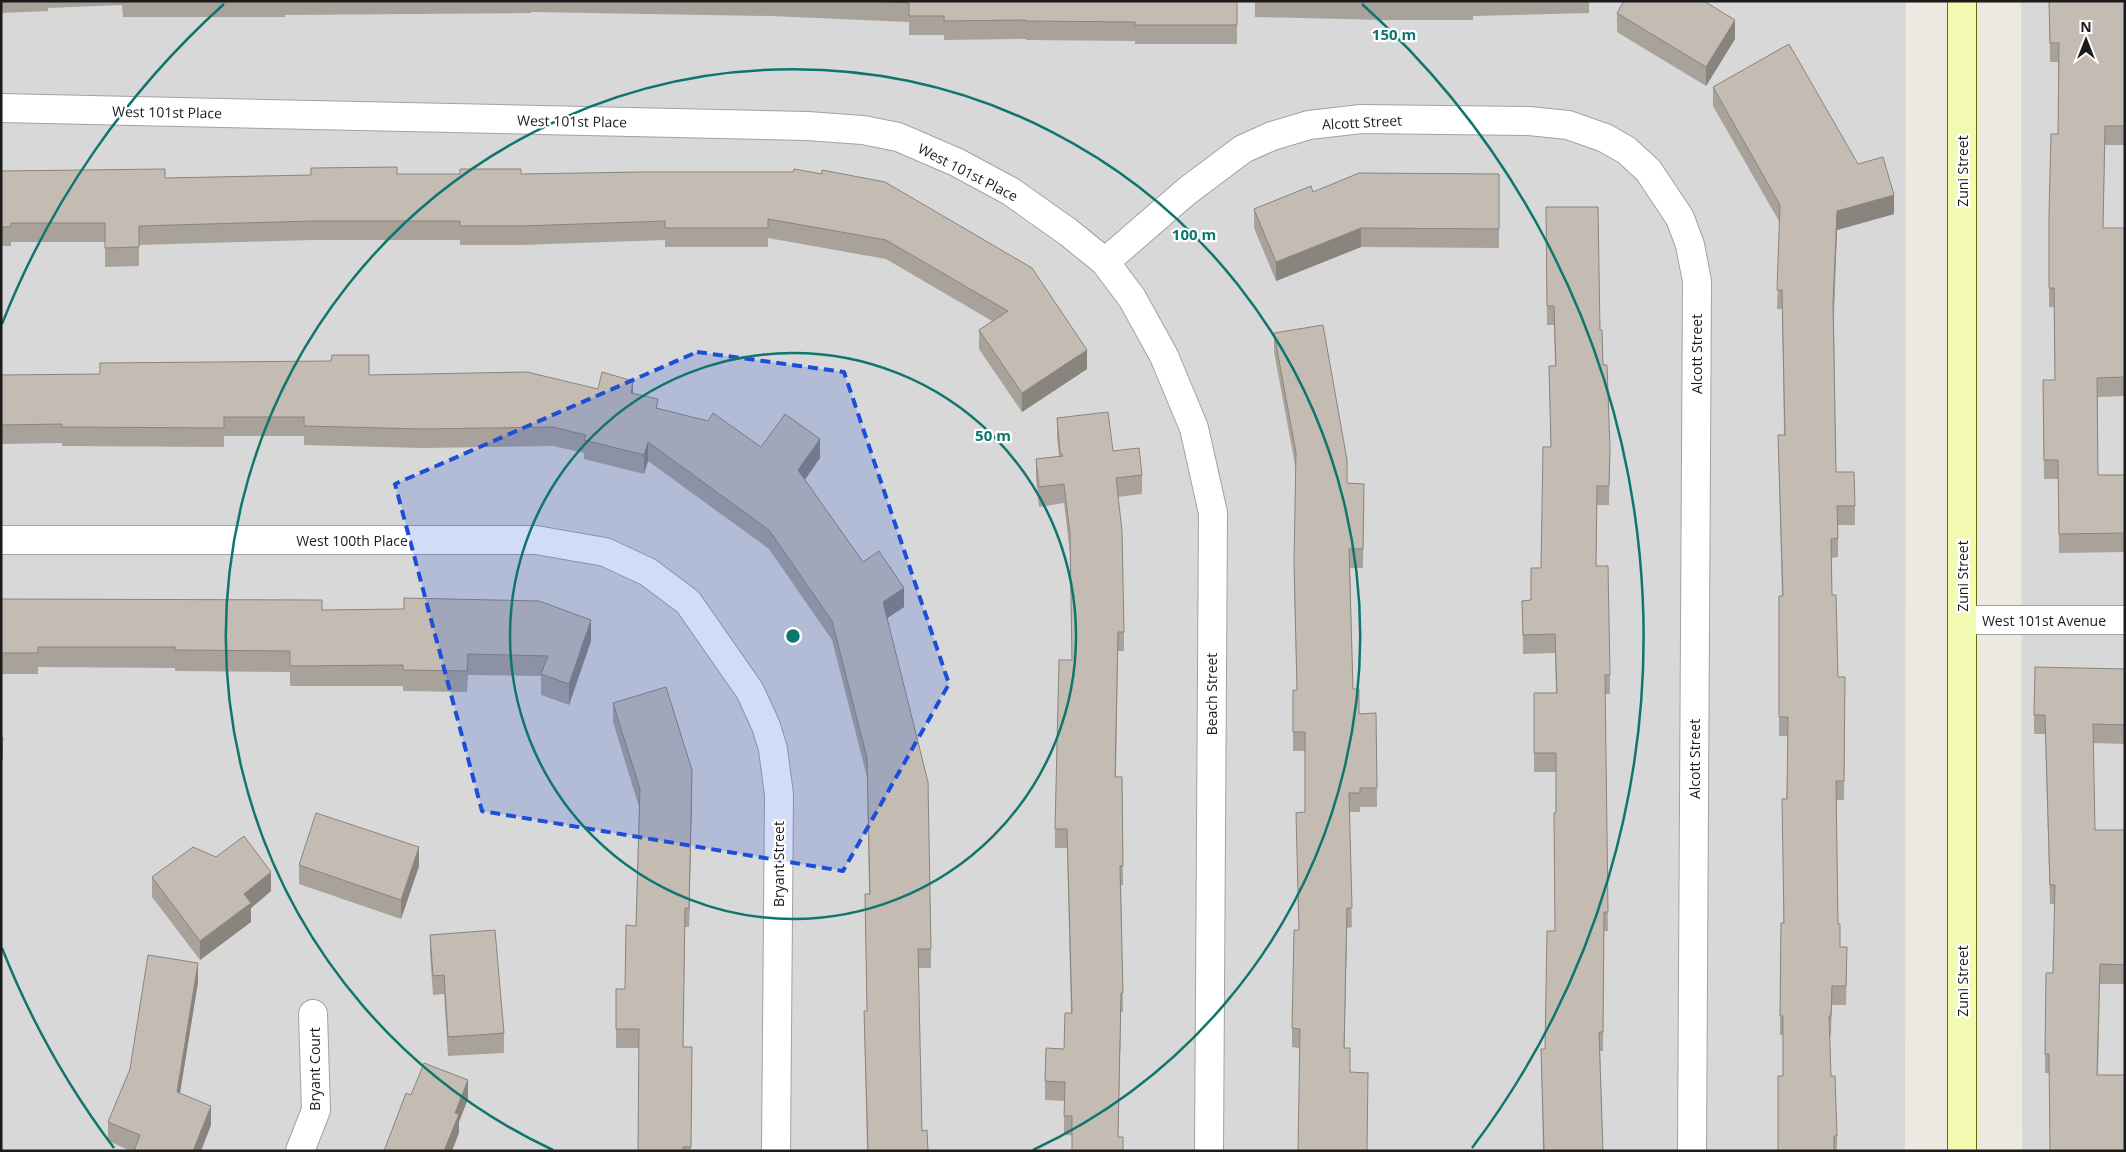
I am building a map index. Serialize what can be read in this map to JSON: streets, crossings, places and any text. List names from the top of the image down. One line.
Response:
{"streets":{"street":["West 101st Place","Alcott Street","Zuni Street","West 100th Place","West 101st Avenue","Beach Street","Bryant Street","Bryant Court"]},"crossings":[["West 101st Place","Alcott Street"],["West 101st Place","Beach Street"],["Alcott Street","Beach Street"],["Zuni Street","West 101st Avenue"],["West 100th Place","Bryant Street"]],"north":"top","rings":["150 m","100 m","50 m"]}
